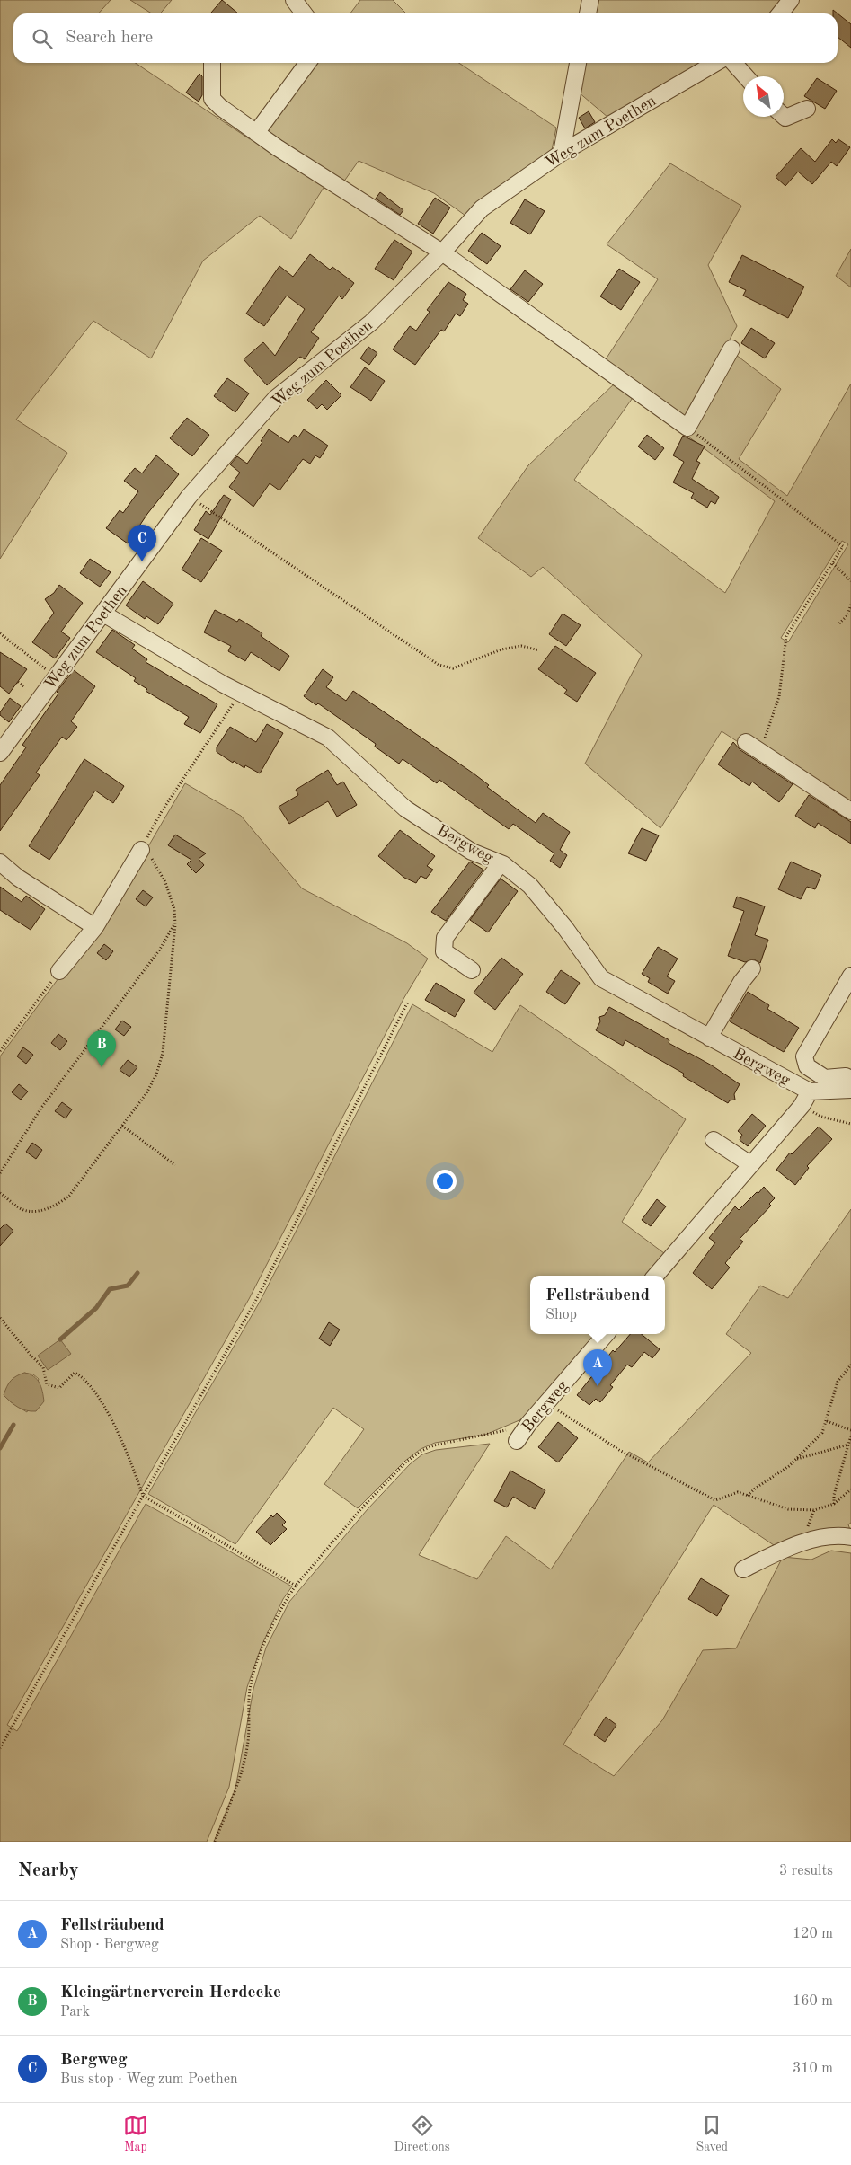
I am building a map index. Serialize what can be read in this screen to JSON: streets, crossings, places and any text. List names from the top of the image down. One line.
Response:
{"streets":{"street":["Weg zum Poethen","Bergweg"]},"crossings":[["Weg zum Poethen","Bergweg"]],"north":"top left","page":{"search":"Search here","pins":["C","B","A"],"popup":["Fellsträubend","Shop"],"heading":["Nearby","3 results"],"list":[{"mark":"A","name":"Fellsträubend","note":"Shop · Bergweg","value":"120 m"},{"mark":"B","name":"Kleingärtnerverein Herdecke","note":"Park","value":"160 m"},{"mark":"C","name":"Bergweg","note":"Bus stop · Weg zum Poethen","value":"310 m"}],"nav":["Map","Directions","Saved"]}}
